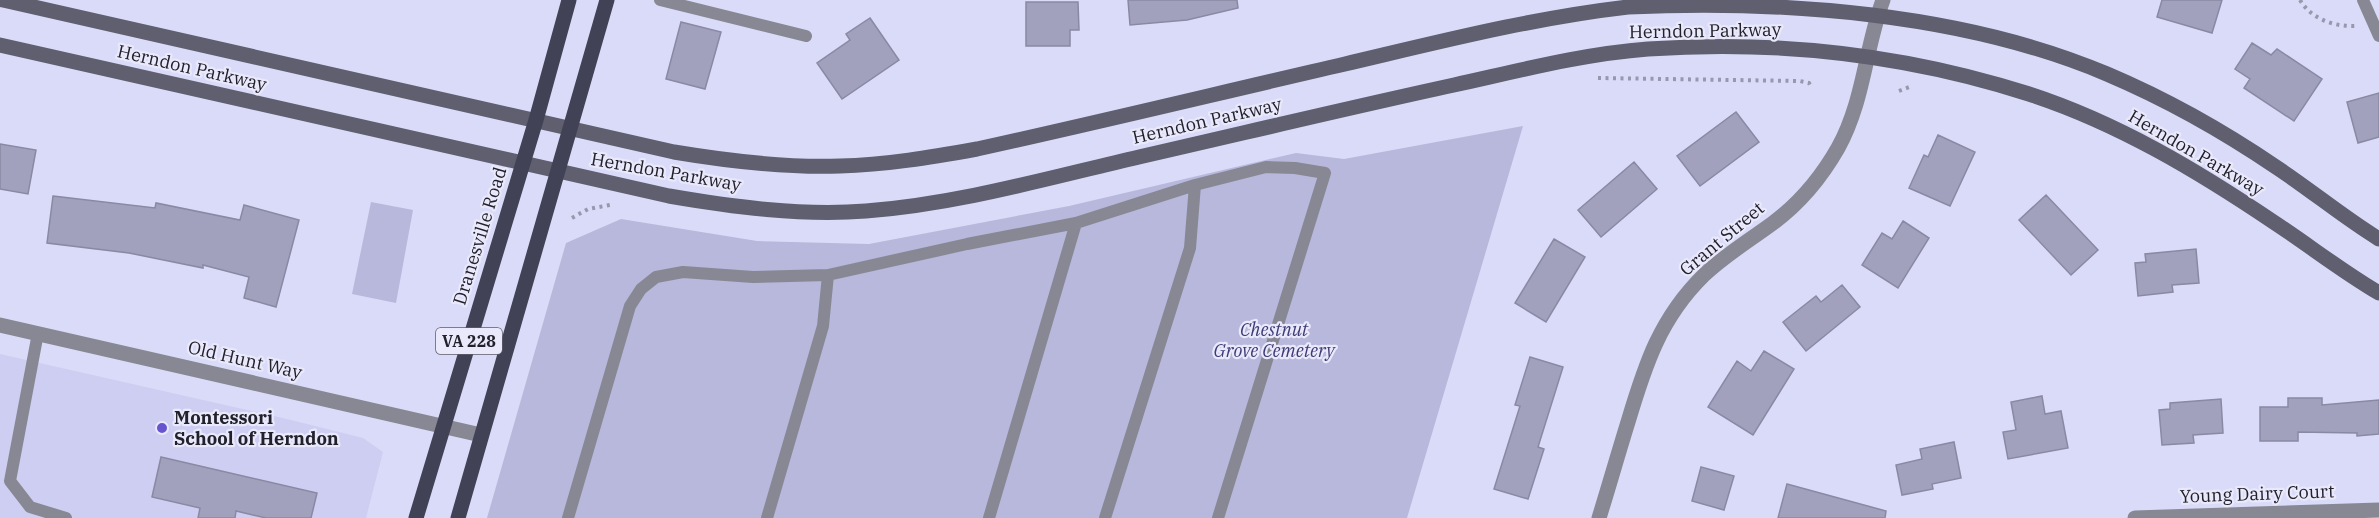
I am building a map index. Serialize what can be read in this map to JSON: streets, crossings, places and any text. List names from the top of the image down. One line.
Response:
{"streets":{"main road":["Herndon Parkway","Dranesville Road","VA 228"],"street":["Grant Street","Old Hunt Way","Young Dairy Court"]},"crossings":[["Herndon Parkway","Dranesville Road"],["Herndon Parkway","Grant Street"],["Herndon Parkway","VA 228"],["Dranesville Road","Old Hunt Way"],["VA 228","Old Hunt Way"]],"parks":["Chestnut Grove Cemetery"],"places":["Montessori School of Herndon"]}
